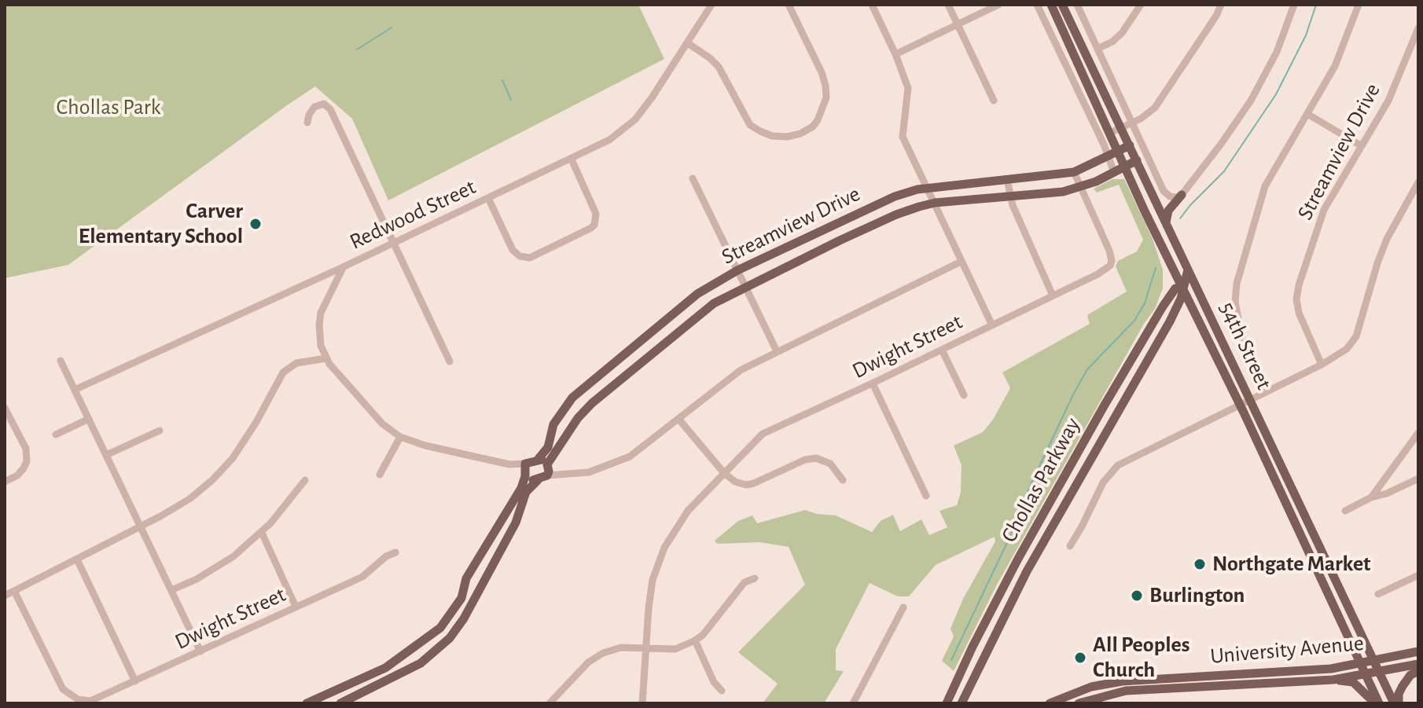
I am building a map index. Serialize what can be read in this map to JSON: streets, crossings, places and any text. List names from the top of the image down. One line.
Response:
{"streets":{"main road":["Streamview Drive","54th Street","Chollas Parkway","University Avenue"],"street":["Redwood Street","Dwight Street"]},"crossings":[["Streamview Drive","54th Street"],["Streamview Drive","Dwight Street"],["54th Street","Chollas Parkway"],["54th Street","University Avenue"]],"parks":["Chollas Park"],"places":["Carver Elementary School","Northgate Market","Burlington","All Peoples Church"]}
